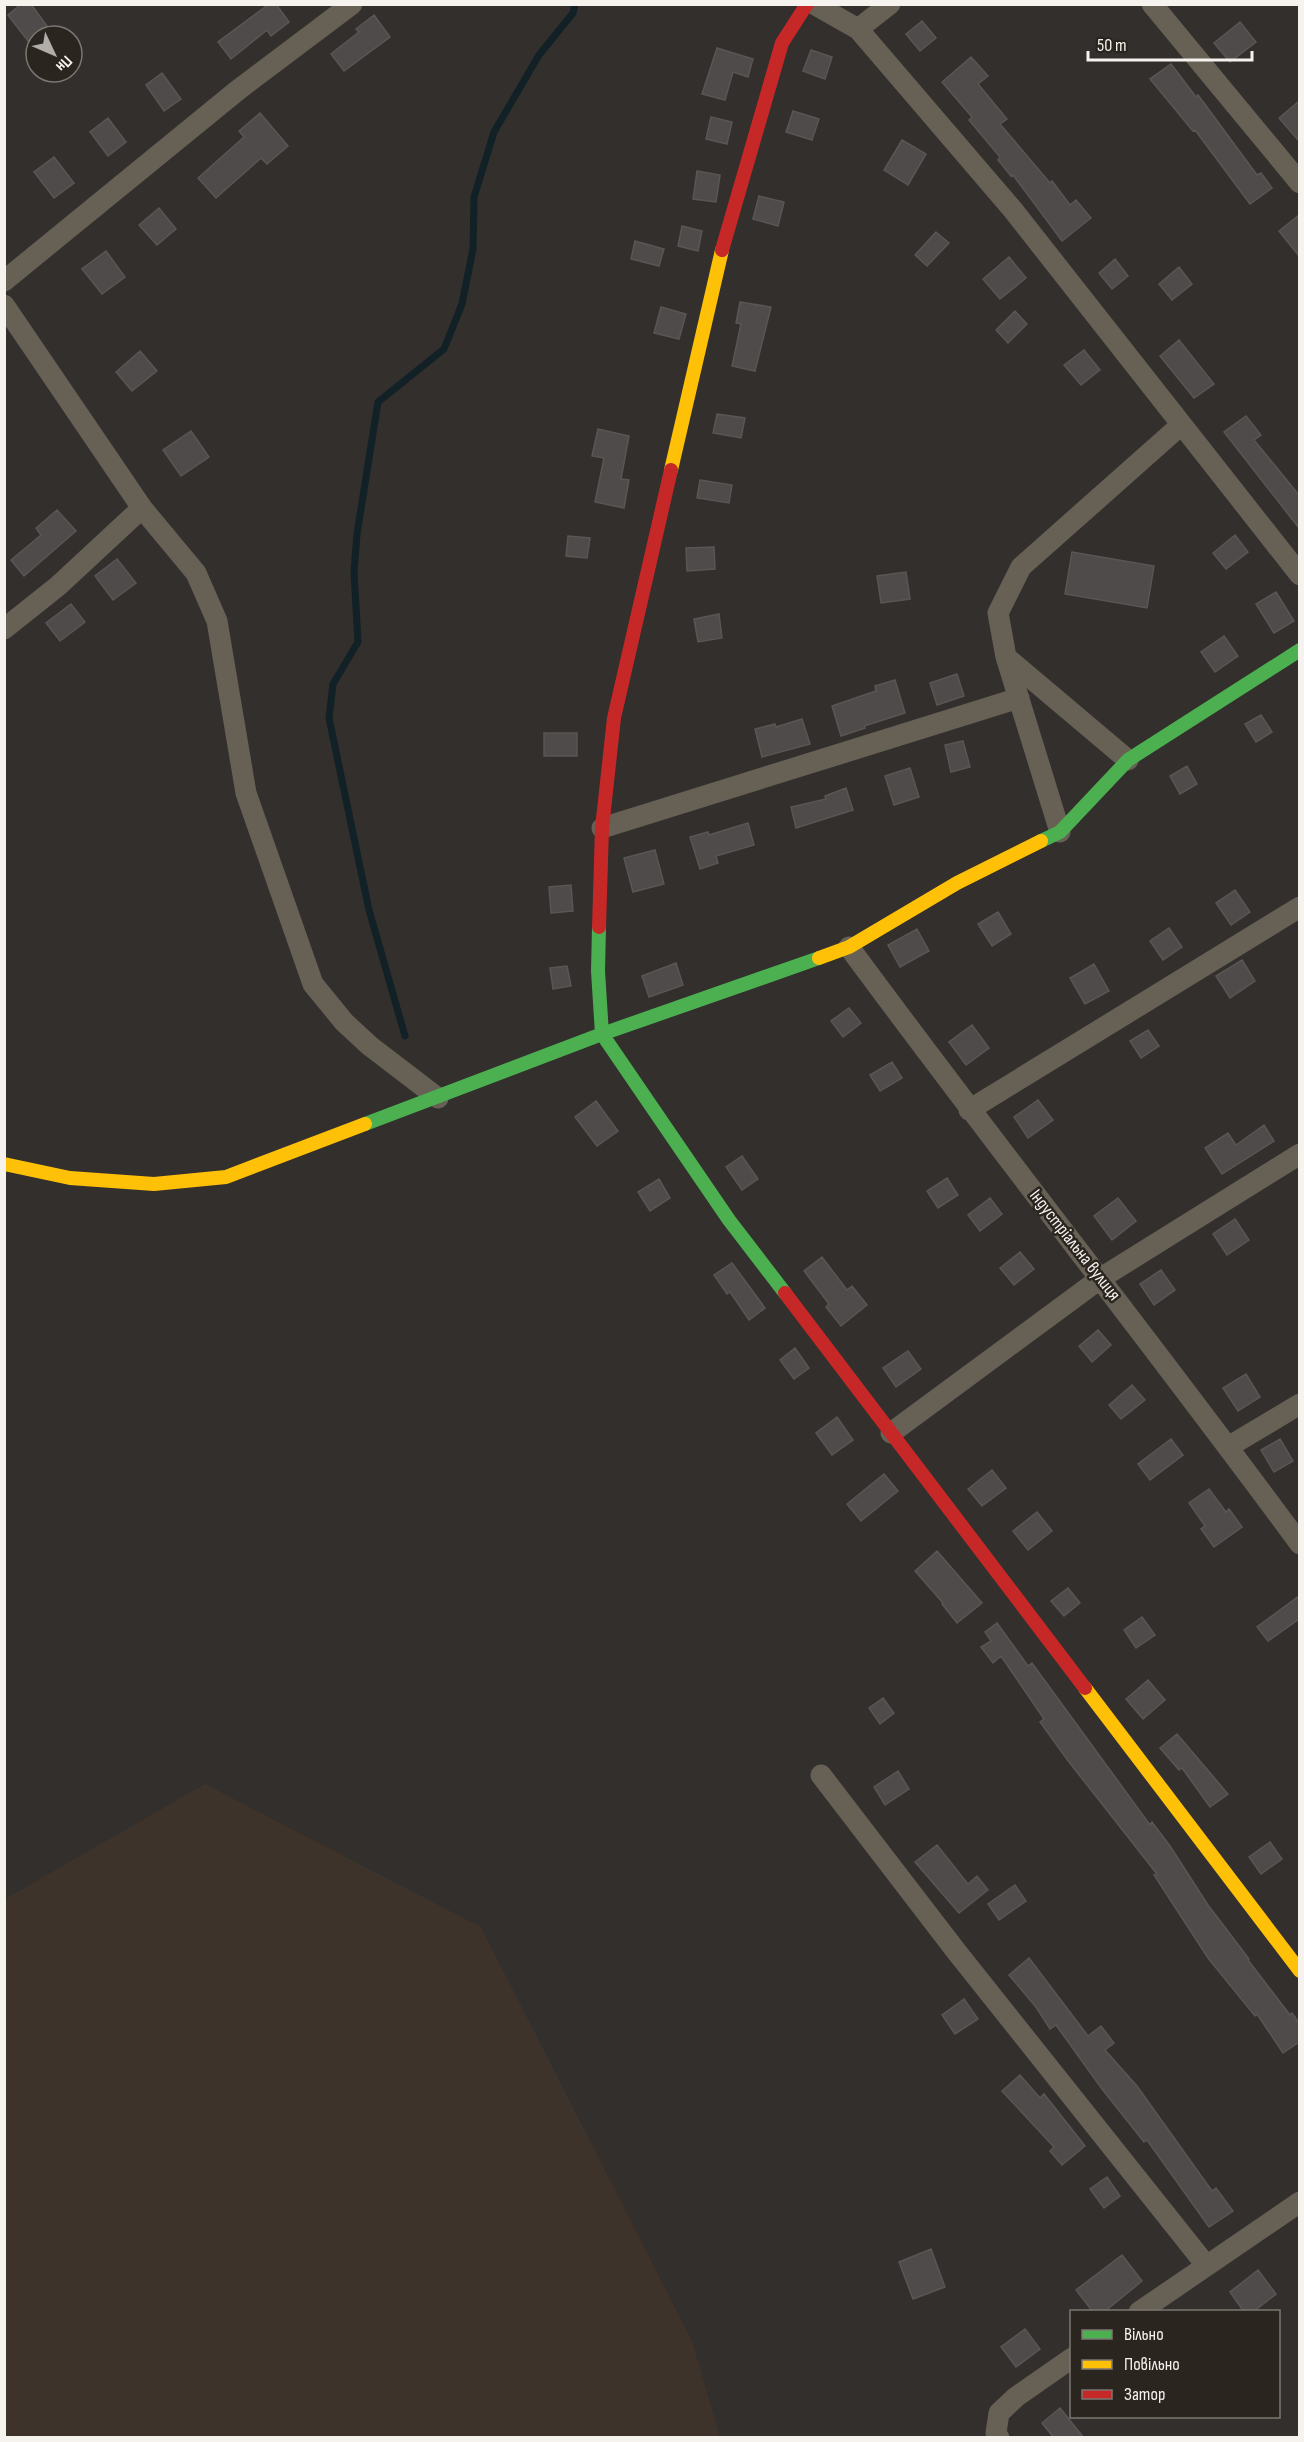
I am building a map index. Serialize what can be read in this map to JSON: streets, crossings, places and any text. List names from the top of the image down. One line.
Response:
{"streets":{"street":["Індустріальна вулиця"]},"legend":["Вільно","Повільно","Затор"],"scale_bar":"50 m","north":"bottom right"}
